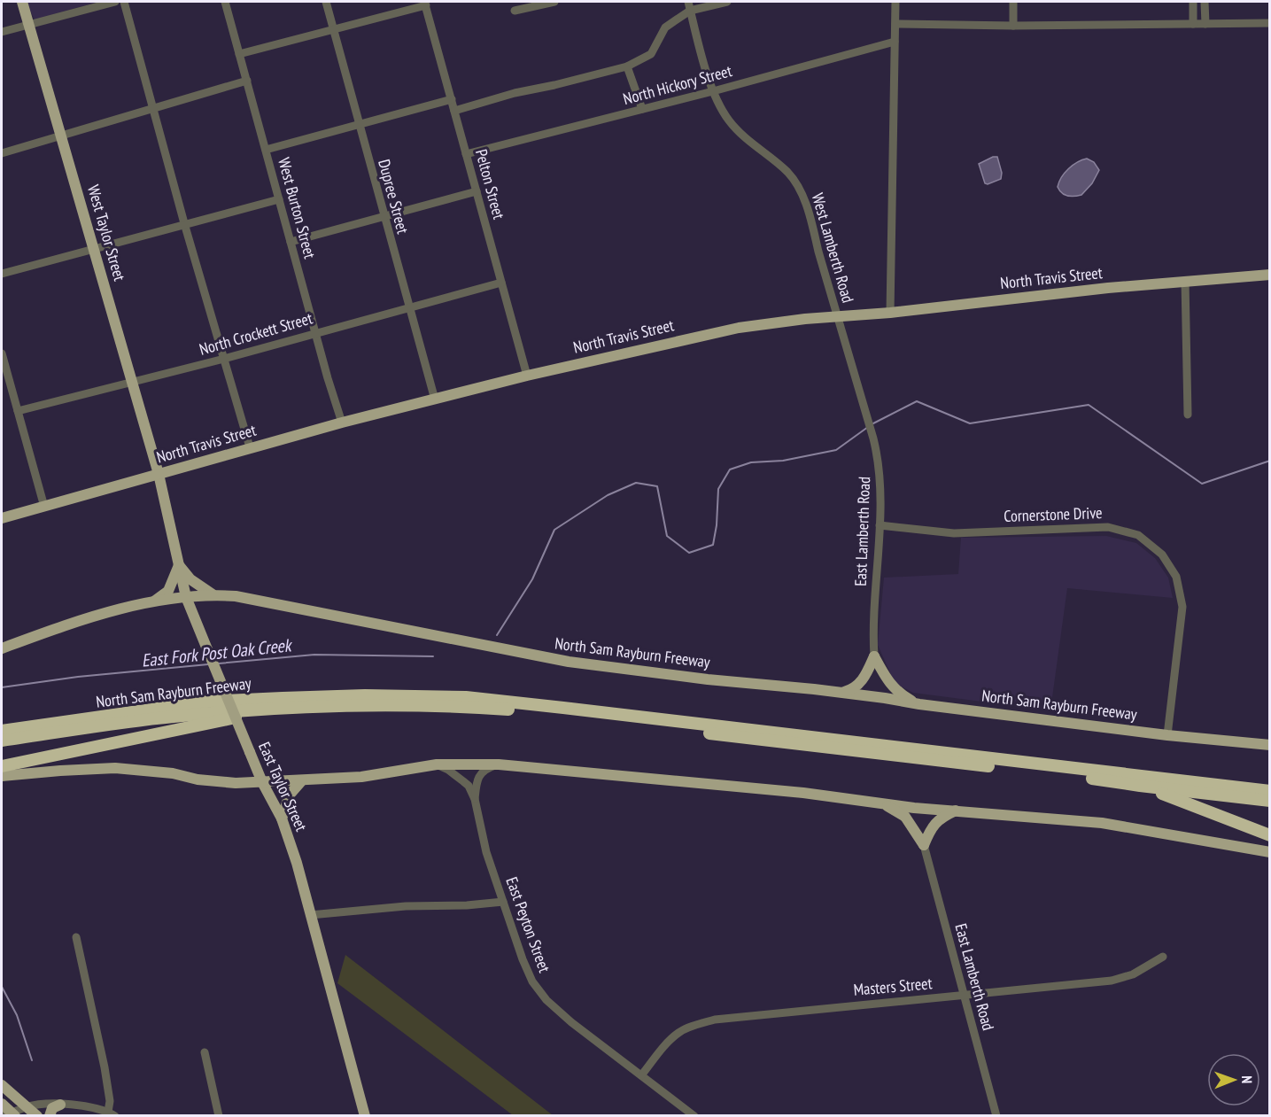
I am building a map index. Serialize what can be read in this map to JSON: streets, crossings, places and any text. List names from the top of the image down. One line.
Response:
{"streets":{"highway":["North Sam Rayburn Freeway"],"main road":["West Taylor Street","North Travis Street","East Taylor Street"],"street":["North Hickory Street","Pelton Street","Dupree Street","West Burton Street","West Lamberth Road","North Crockett Street","Cornerstone Drive","East Lamberth Road","East Peyton Street","Masters Street"]},"crossings":[["North Hickory Street","Pelton Street"],["North Hickory Street","West Lamberth Road"],["Pelton Street","North Travis Street"],["Pelton Street","North Crockett Street"],["Dupree Street","North Travis Street"],["Dupree Street","North Crockett Street"],["West Burton Street","North Travis Street"],["West Burton Street","North Crockett Street"],["West Taylor Street","North Travis Street"],["West Taylor Street","North Crockett Street"],["West Taylor Street","East Taylor Street"],["West Lamberth Road","North Travis Street"],["West Lamberth Road","East Lamberth Road"],["North Travis Street","East Lamberth Road"],["North Travis Street","East Taylor Street"],["Cornerstone Drive","East Lamberth Road"],["Cornerstone Drive","North Sam Rayburn Freeway"],["East Lamberth Road","Masters Street"],["North Sam Rayburn Freeway","East Taylor Street"],["East Peyton Street","Masters Street"]],"water":["East Fork Post Oak Creek"],"north":"right"}
